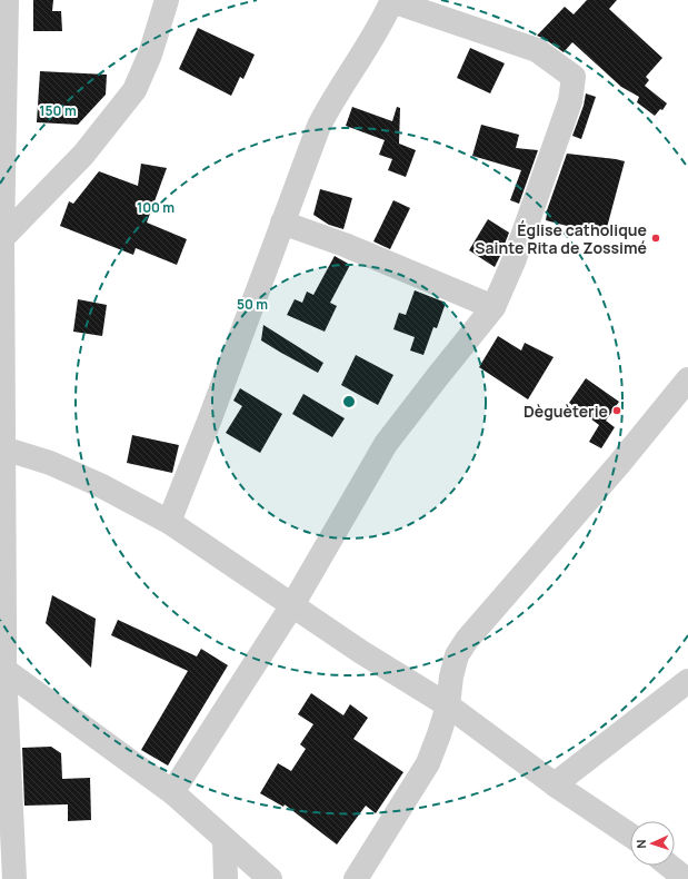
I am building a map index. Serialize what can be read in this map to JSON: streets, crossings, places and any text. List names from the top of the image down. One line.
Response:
{"places":["Église catholique Sainte Rita de Zossimé","Dèguèterie"],"north":"left","rings":["150 m","100 m","50 m"]}
